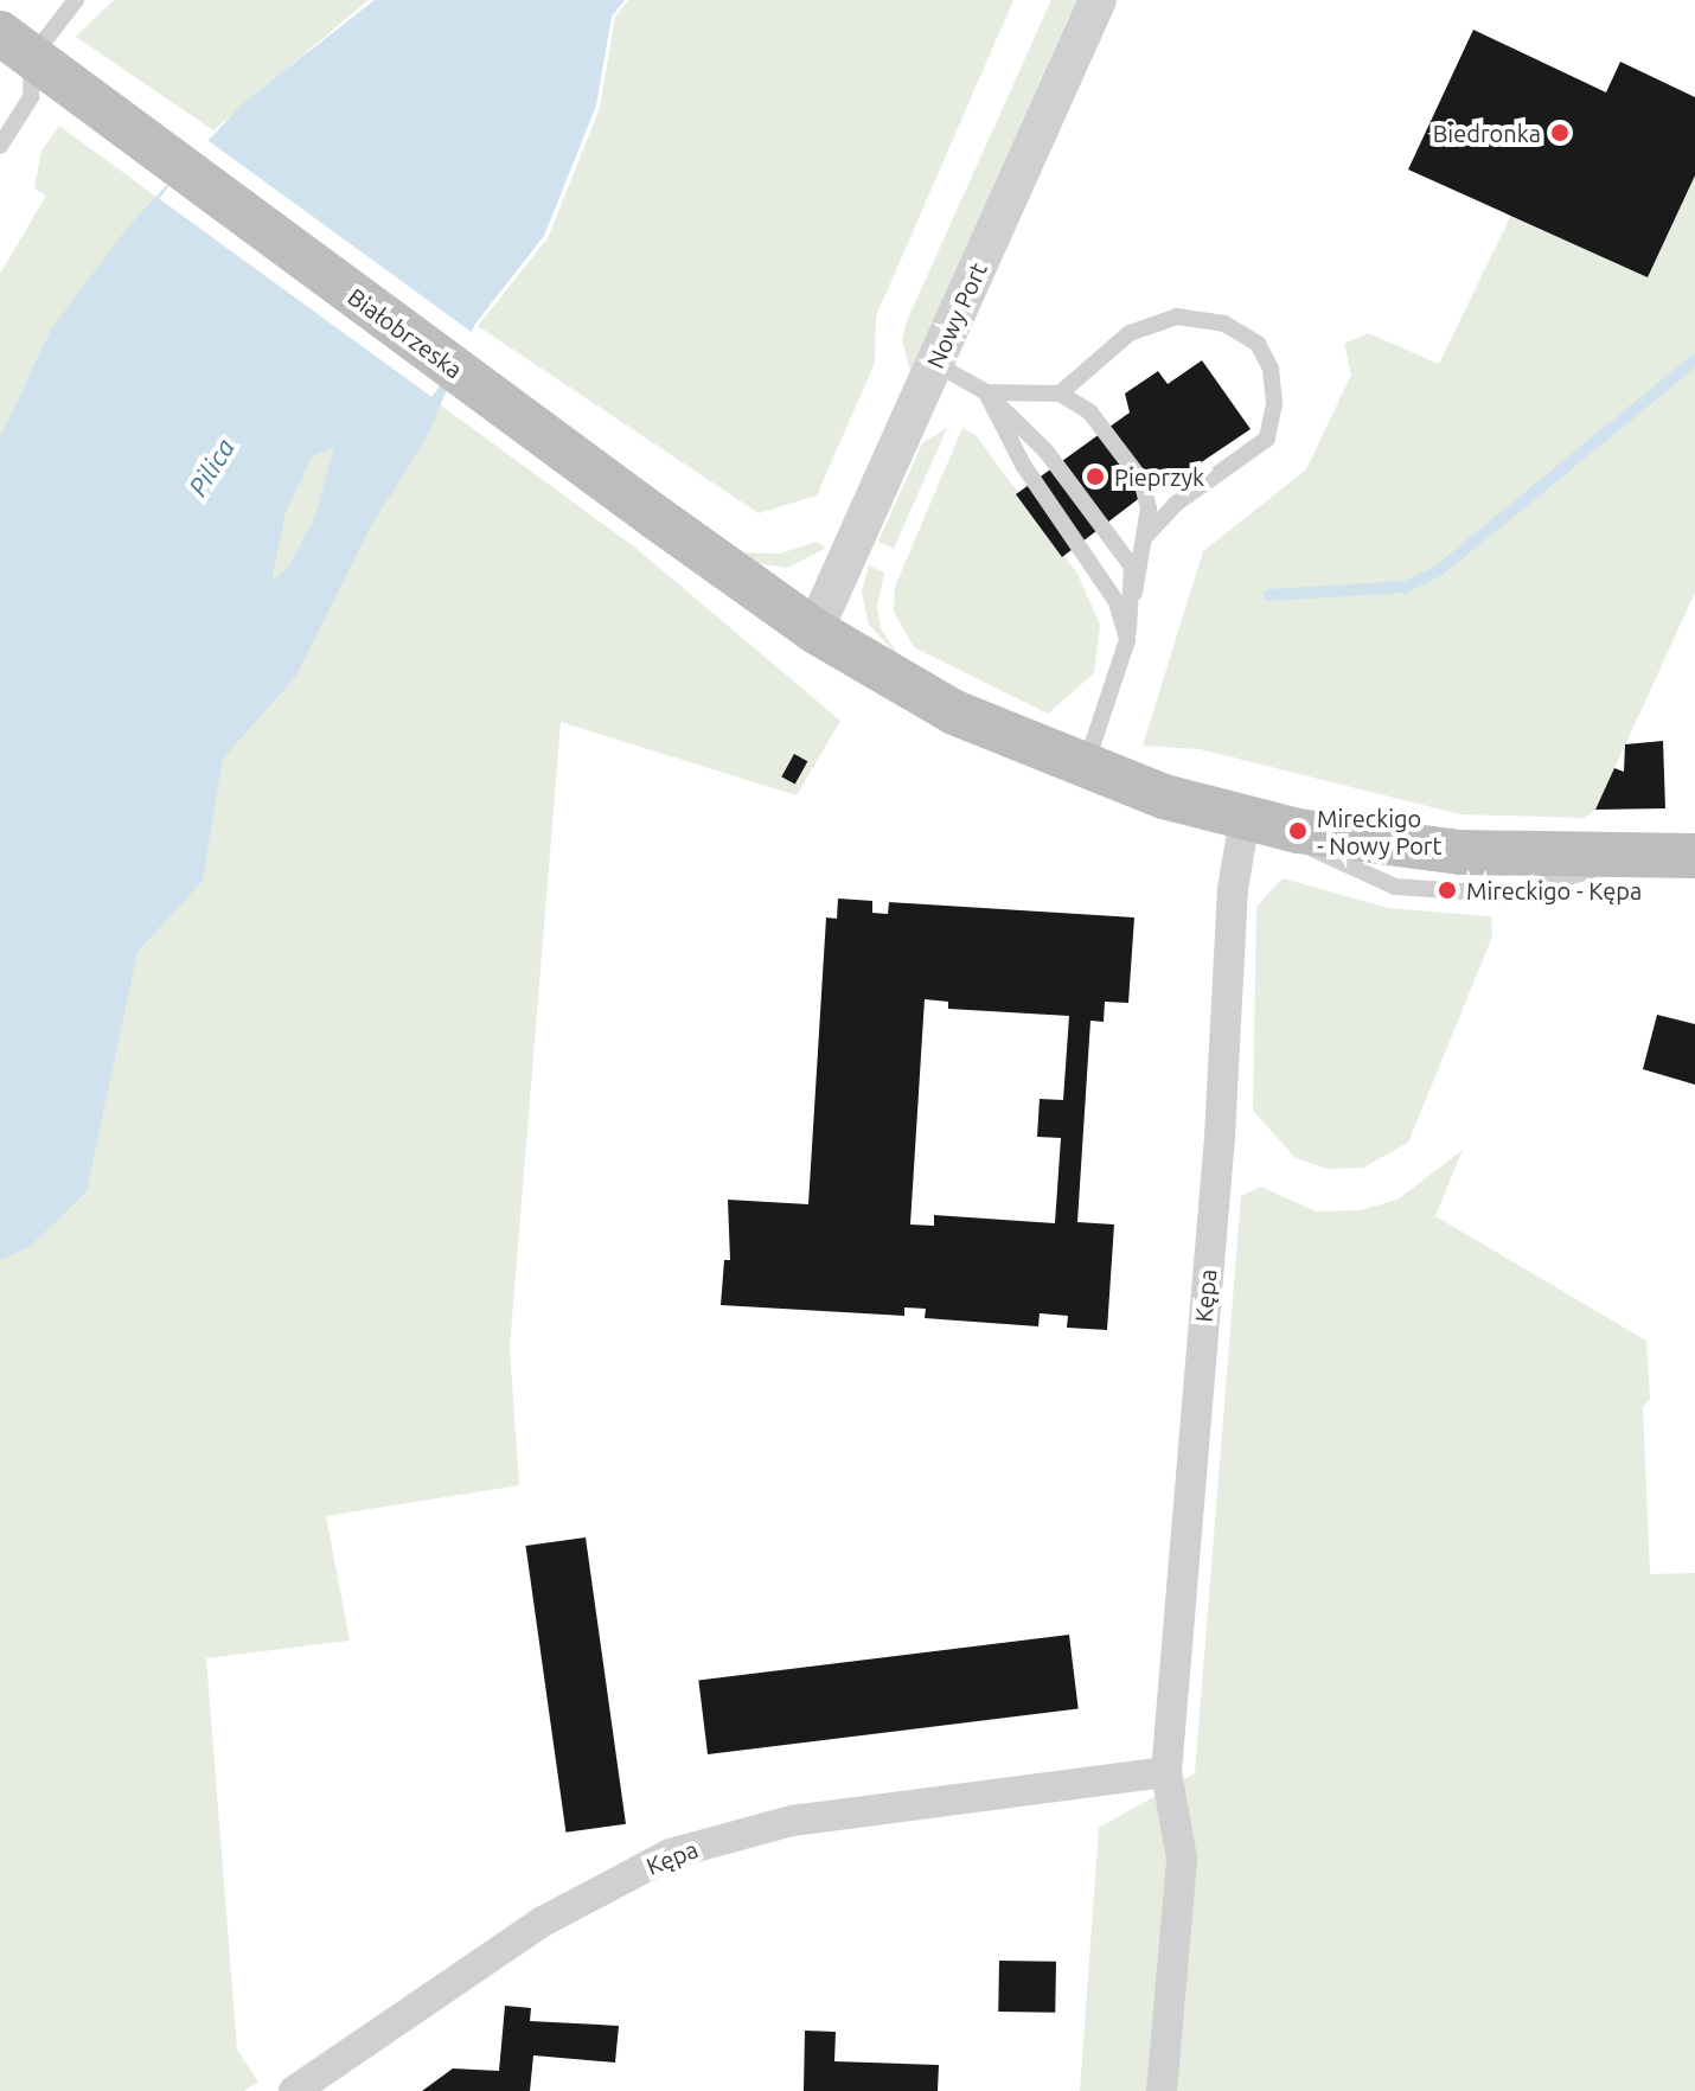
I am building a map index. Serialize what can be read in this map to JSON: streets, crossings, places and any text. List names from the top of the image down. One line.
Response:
{"streets":{"main road":["Białobrzeska"],"street":["Nowy Port","Kępa"]},"crossings":[["Nowy Port","Białobrzeska"],["Białobrzeska","Kępa"]],"water":["Pilica"],"places":["Biedronka","Pieprzyk","Mireckigo - Nowy Port","Mireckigo - Kępa"]}
